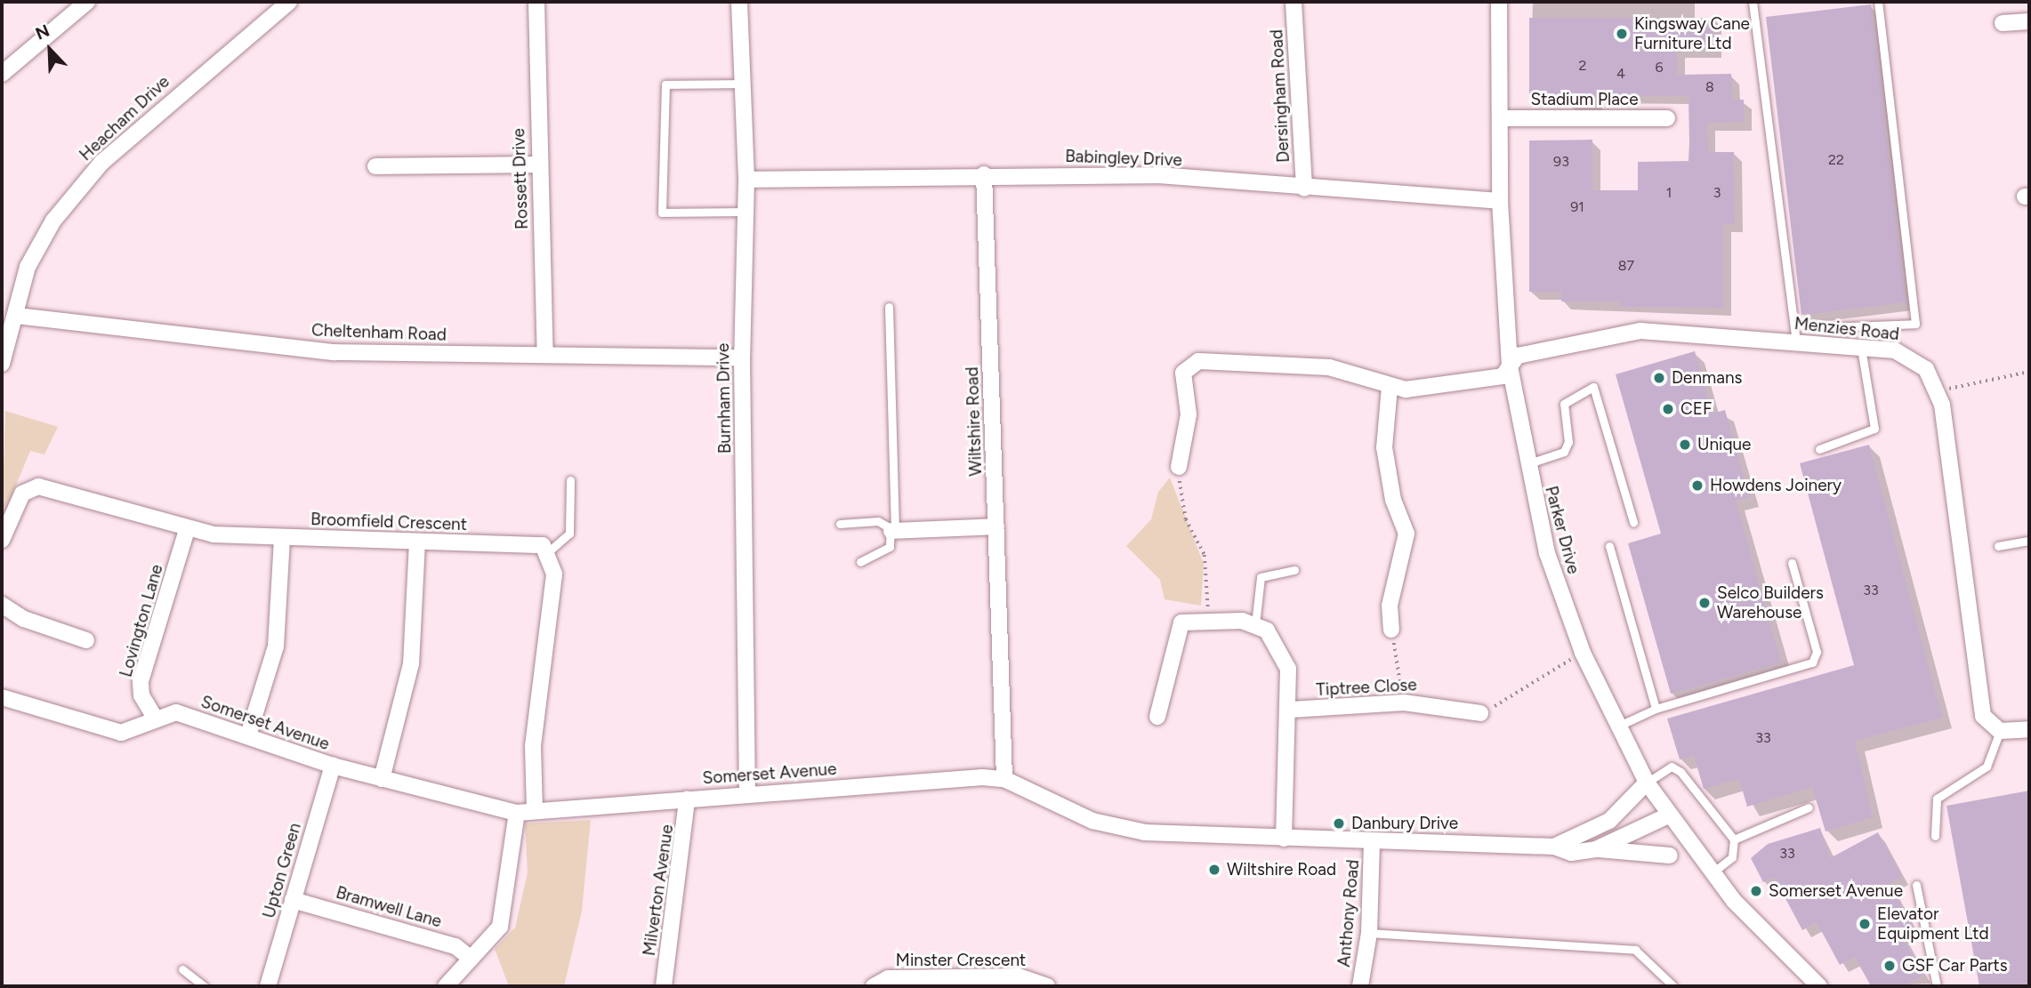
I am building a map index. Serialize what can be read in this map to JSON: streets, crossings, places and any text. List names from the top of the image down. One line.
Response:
{"streets":{"street":["Dersingham Road","Stadium Place","Heacham Drive","Babingley Drive","Rossett Drive","Menzies Road","Cheltenham Road","Burnham Drive","Wiltshire Road","Broomfield Crescent","Parker Drive","Lovington Lane","Tiptree Close","Somerset Avenue","Upton Green","Milverton Avenue","Bramwell Lane","Anthony Road","Minster Crescent"]},"crossings":[["Dersingham Road","Babingley Drive"],["Stadium Place","Parker Drive"],["Heacham Drive","Cheltenham Road"],["Babingley Drive","Burnham Drive"],["Babingley Drive","Wiltshire Road"],["Babingley Drive","Parker Drive"],["Rossett Drive","Cheltenham Road"],["Menzies Road","Parker Drive"],["Cheltenham Road","Burnham Drive"],["Burnham Drive","Somerset Avenue"],["Wiltshire Road","Somerset Avenue"],["Broomfield Crescent","Lovington Lane"],["Parker Drive","Somerset Avenue"],["Lovington Lane","Somerset Avenue"],["Somerset Avenue","Upton Green"],["Somerset Avenue","Milverton Avenue"],["Somerset Avenue","Anthony Road"],["Upton Green","Bramwell Lane"]],"places":["Kingsway Cane Furniture Ltd","Denmans","CEF","Unique","Howdens Joinery","Selco Builders Warehouse","Danbury Drive","Wiltshire Road","Somerset Avenue","Elevator Equipment Ltd","GSF Car Parts"],"house_numbers":["2","6","4","8","22","93","1","3","91","87","33","33","33"],"north":"top left"}
